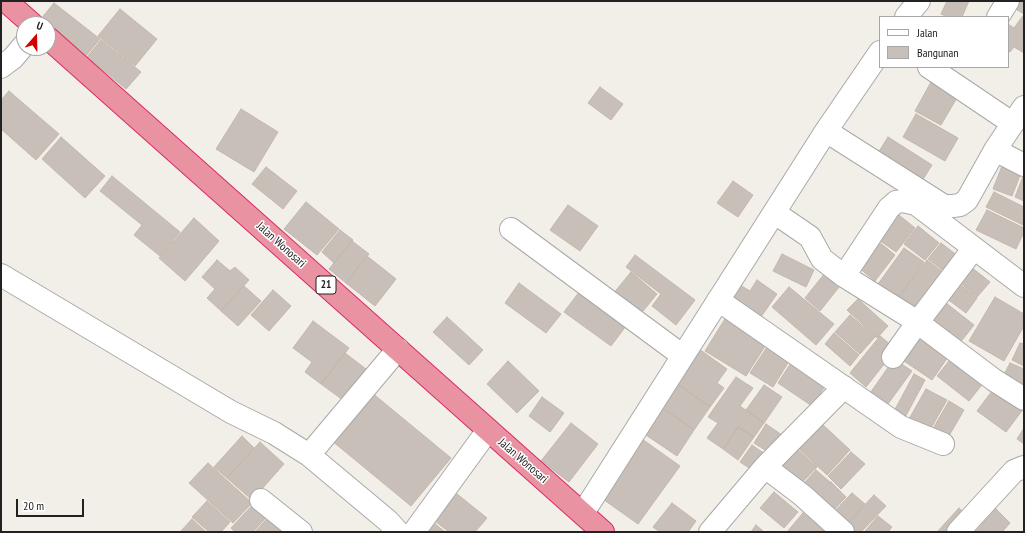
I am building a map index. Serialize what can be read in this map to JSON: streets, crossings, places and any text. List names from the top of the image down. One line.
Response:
{"streets":{"highway":["Jalan Wonosari","21"]},"legend":["Jalan","Bangunan"],"scale_bar":"20 m","north":"top"}
